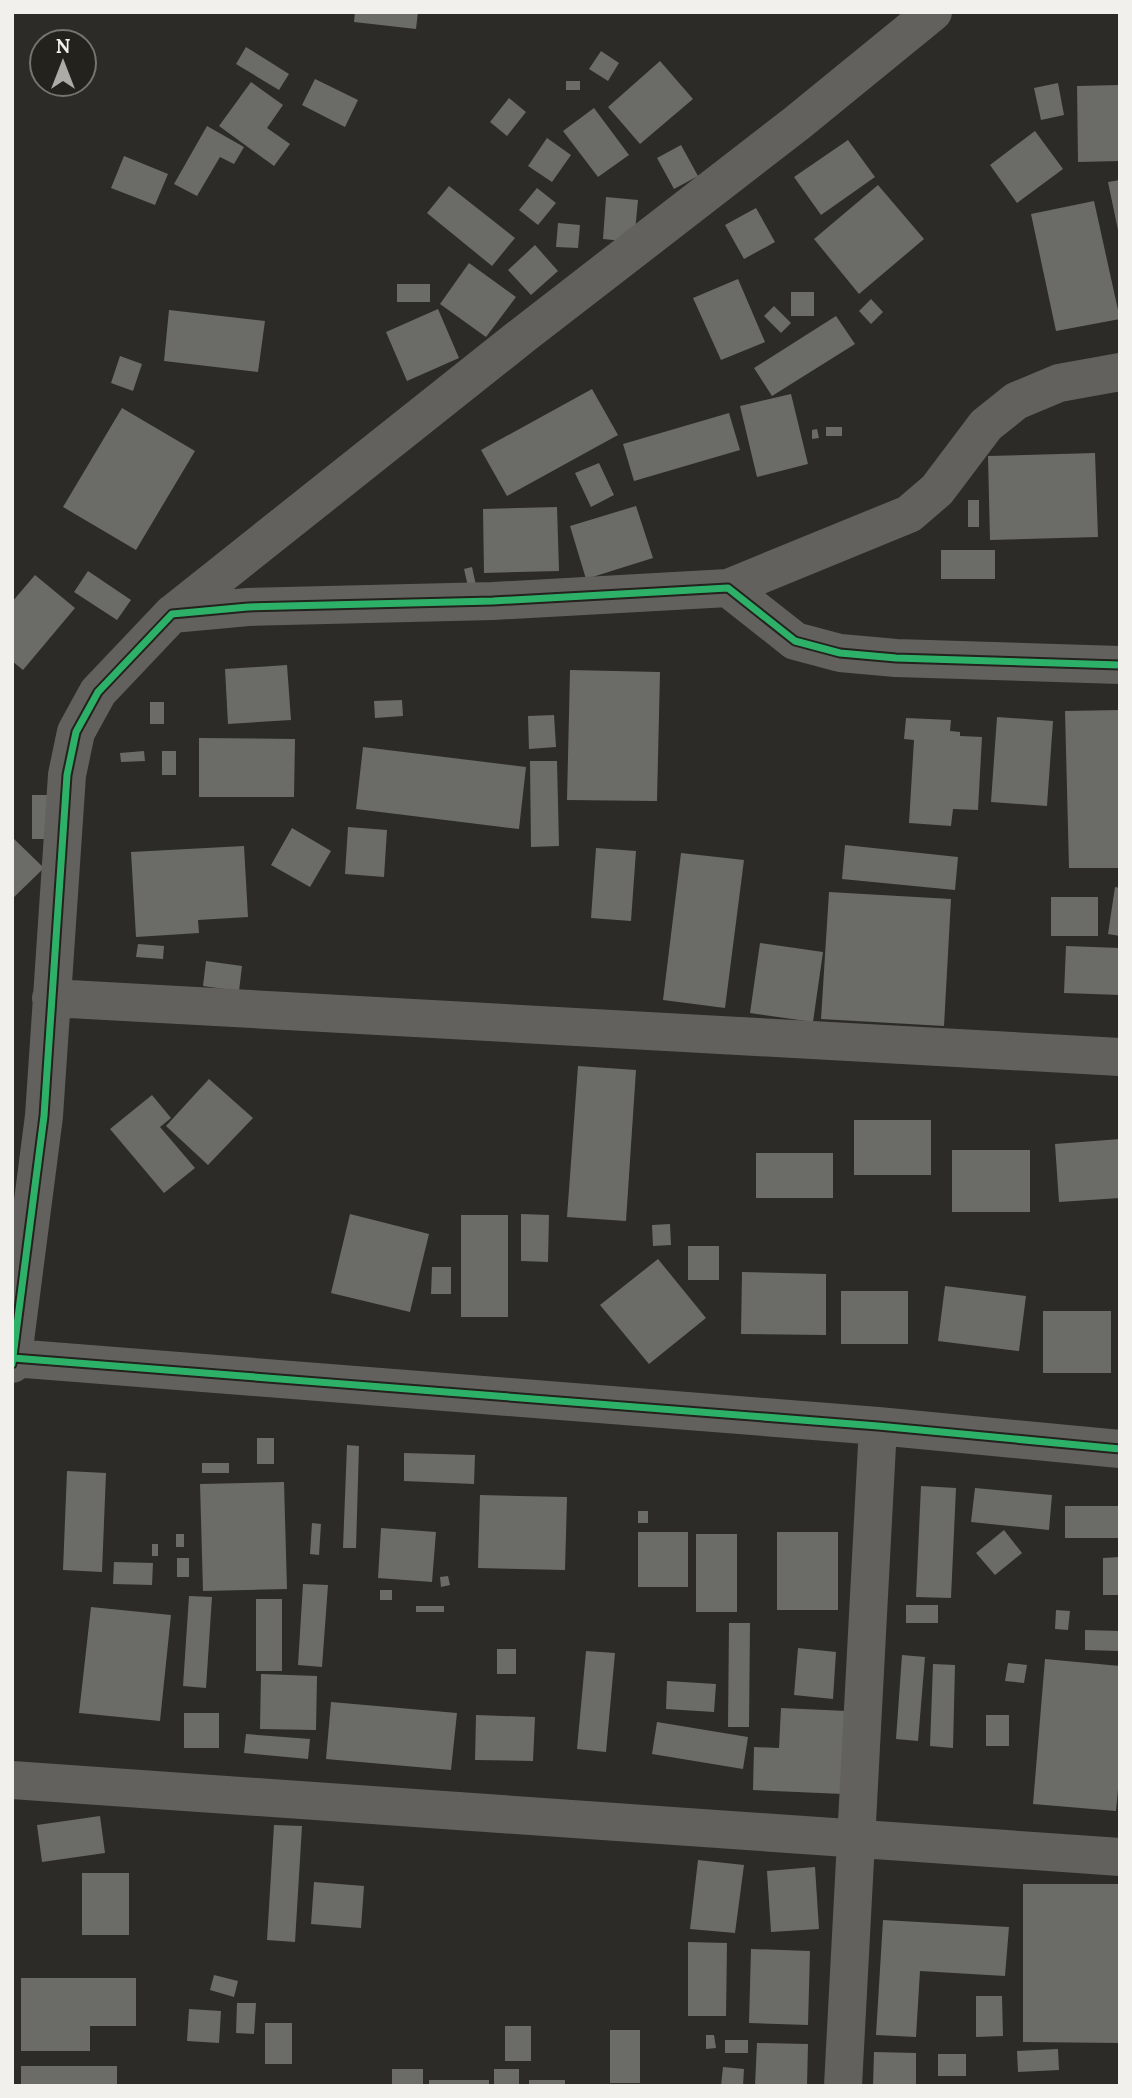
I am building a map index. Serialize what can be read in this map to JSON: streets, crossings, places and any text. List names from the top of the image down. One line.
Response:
{"north":"top"}
